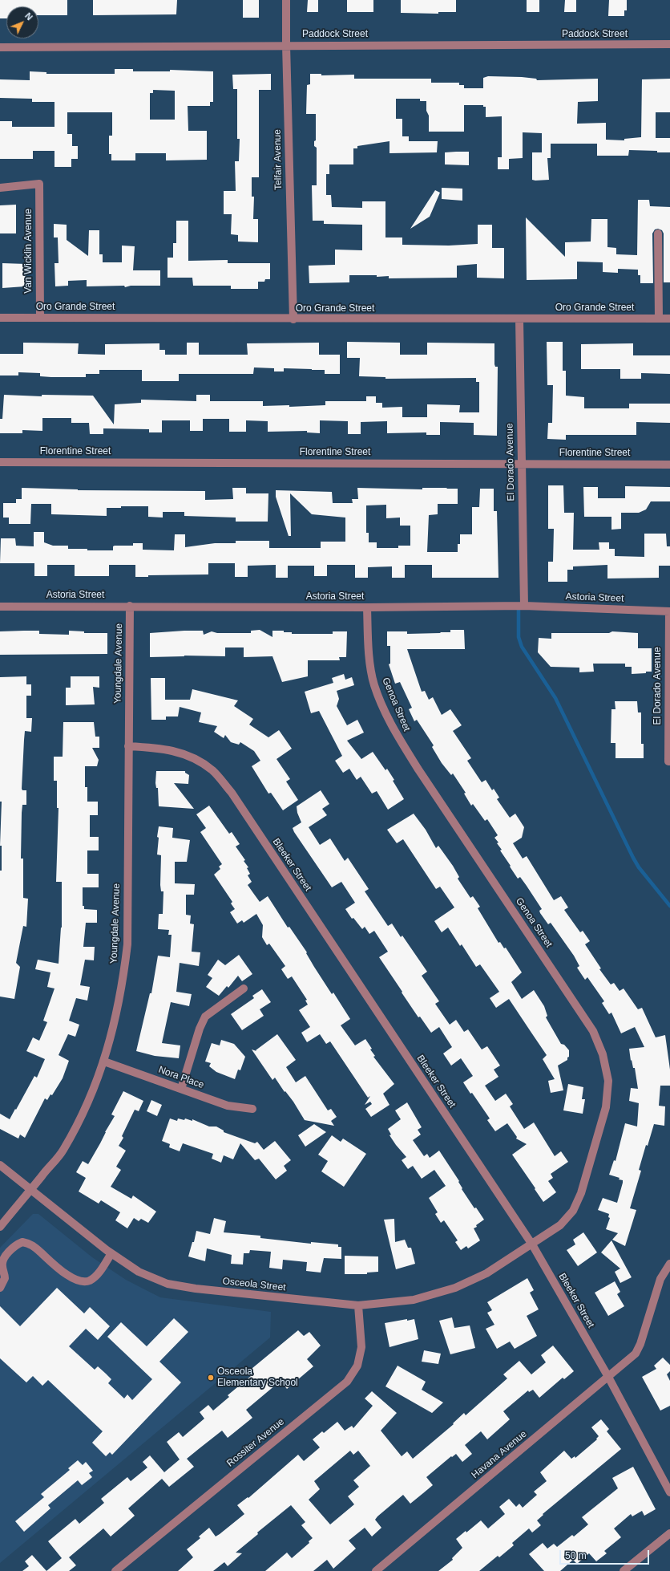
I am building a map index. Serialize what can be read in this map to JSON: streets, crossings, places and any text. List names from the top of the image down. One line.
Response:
{"streets":{"street":["Paddock Street","Telfair Avenue","Van Wicklin Avenue","Oro Grande Street","Florentine Street","El Dorado Avenue","Astoria Street","Youngdale Avenue","Genoa Street","Bleeker Street","Nora Place","Osceola Street","Rossiter Avenue","Havana Avenue"]},"crossings":[["Paddock Street","Telfair Avenue"],["Telfair Avenue","Oro Grande Street"],["Van Wicklin Avenue","Oro Grande Street"],["Oro Grande Street","El Dorado Avenue"],["Florentine Street","El Dorado Avenue"],["El Dorado Avenue","Astoria Street"],["Astoria Street","Youngdale Avenue"],["Astoria Street","Genoa Street"],["Youngdale Avenue","Bleeker Street"],["Youngdale Avenue","Nora Place"],["Youngdale Avenue","Osceola Street"],["Genoa Street","Bleeker Street"],["Genoa Street","Osceola Street"],["Bleeker Street","Osceola Street"],["Bleeker Street","Havana Avenue"],["Osceola Street","Rossiter Avenue"]],"places":["Osceola Elementary School"],"scale_bar":"50 m","north":"top right"}
